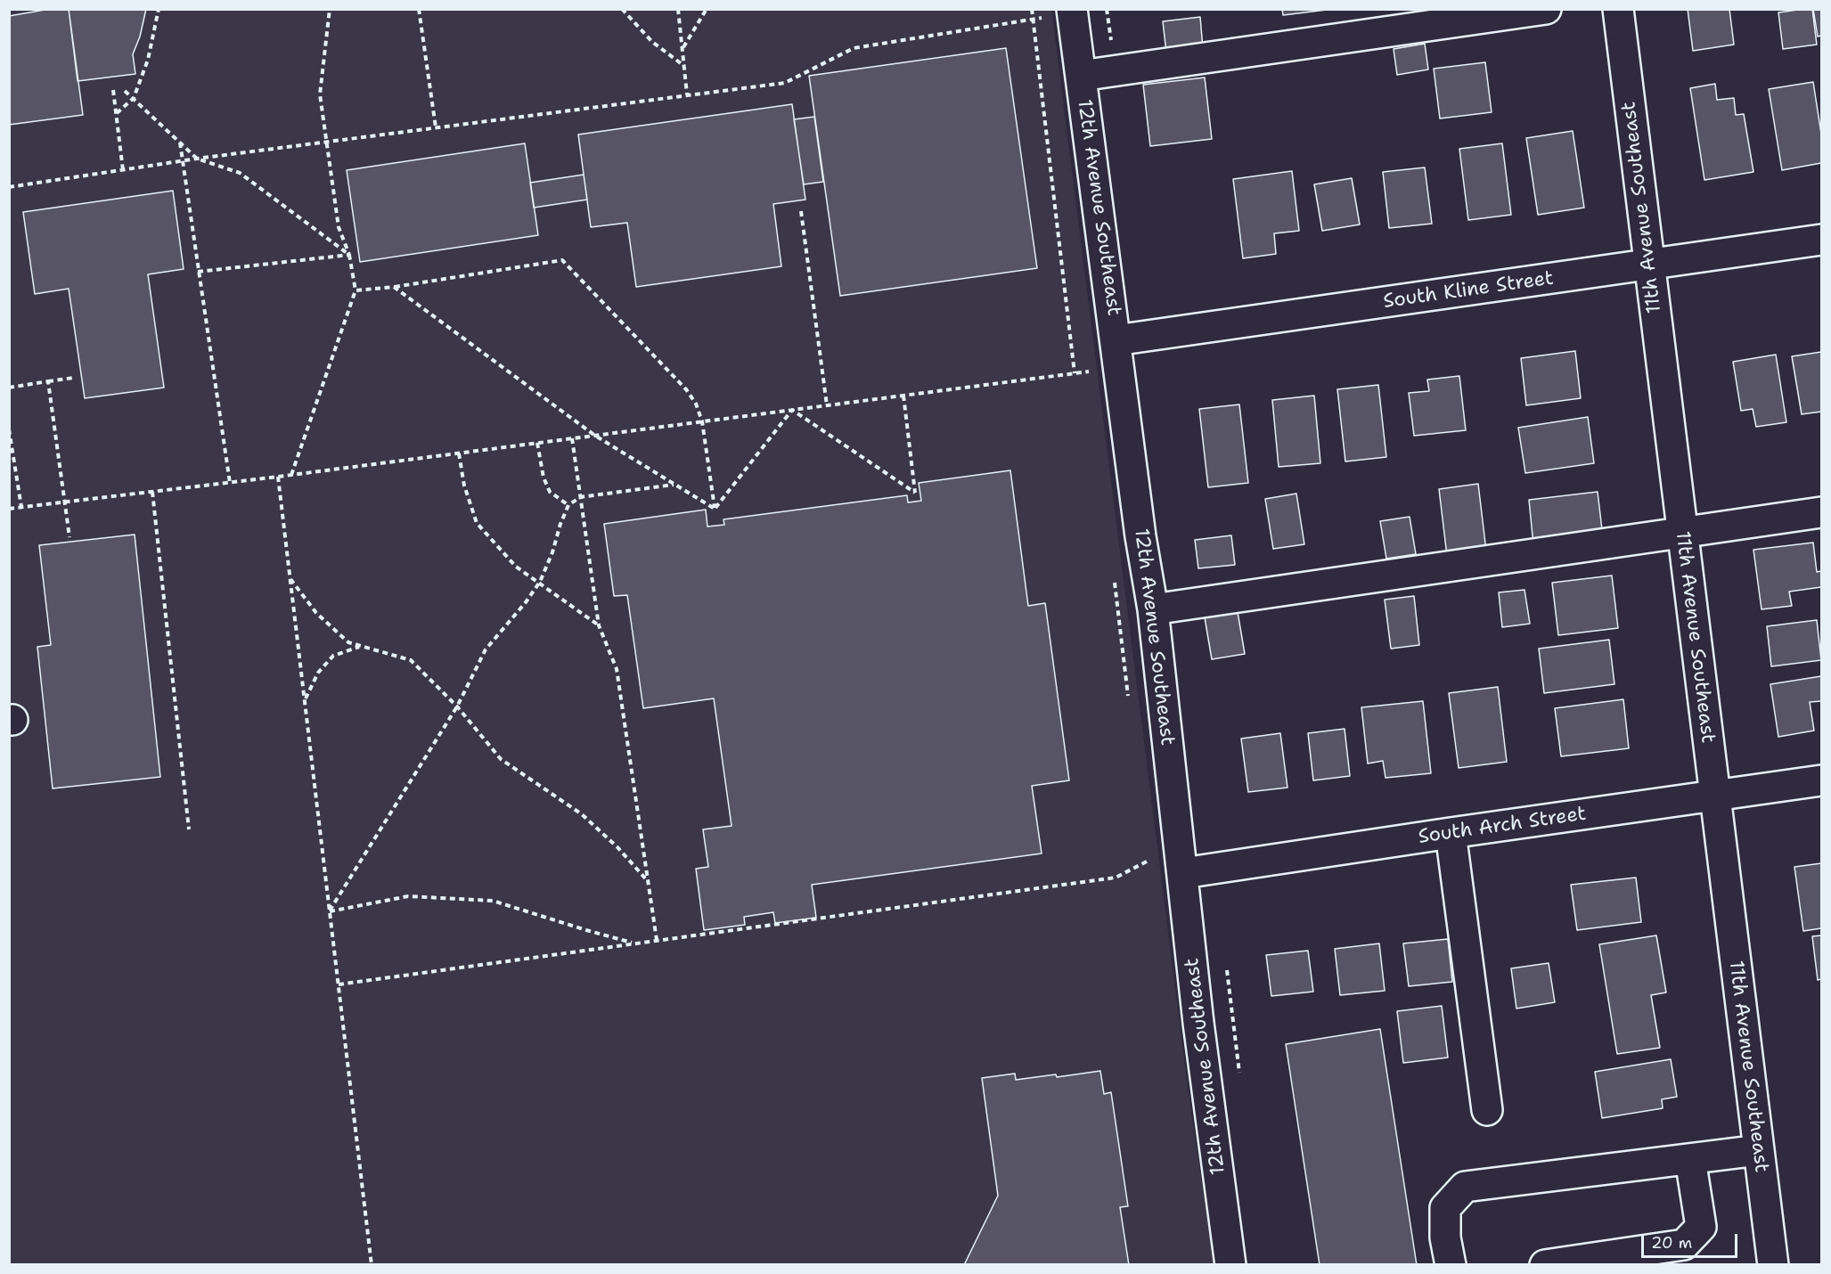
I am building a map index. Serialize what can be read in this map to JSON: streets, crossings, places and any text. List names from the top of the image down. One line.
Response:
{"streets":{"street":["12th Avenue Southeast","11th Avenue Southeast","South Kline Street","South Arch Street"]},"crossings":[["12th Avenue Southeast","South Kline Street"],["12th Avenue Southeast","South Arch Street"],["11th Avenue Southeast","South Kline Street"],["11th Avenue Southeast","South Arch Street"]],"scale_bar":"20 m"}
